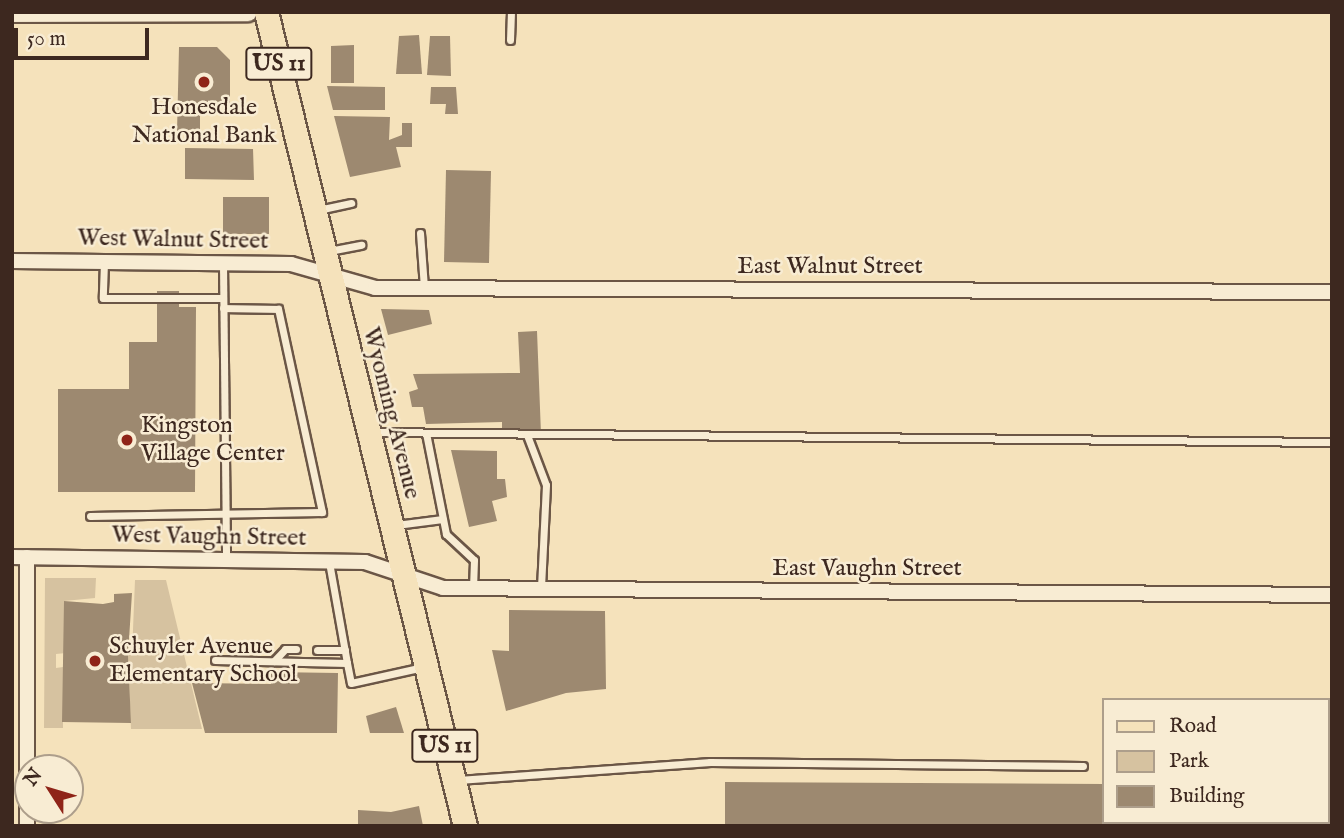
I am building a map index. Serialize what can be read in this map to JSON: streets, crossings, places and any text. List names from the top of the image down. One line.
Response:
{"streets":{"main road":["US 11","Wyoming Avenue"],"street":["West Walnut Street","East Walnut Street","West Vaughn Street","East Vaughn Street"]},"crossings":[["West Walnut Street","East Walnut Street"],["West Walnut Street","Wyoming Avenue"],["East Walnut Street","Wyoming Avenue"],["Wyoming Avenue","West Vaughn Street"],["Wyoming Avenue","East Vaughn Street"],["West Vaughn Street","East Vaughn Street"]],"places":["Honesdale National Bank","Kingston Village Center","Schuyler Avenue Elementary School"],"legend":["Road","Park","Building"],"scale_bar":"50 m","north":"top left"}
